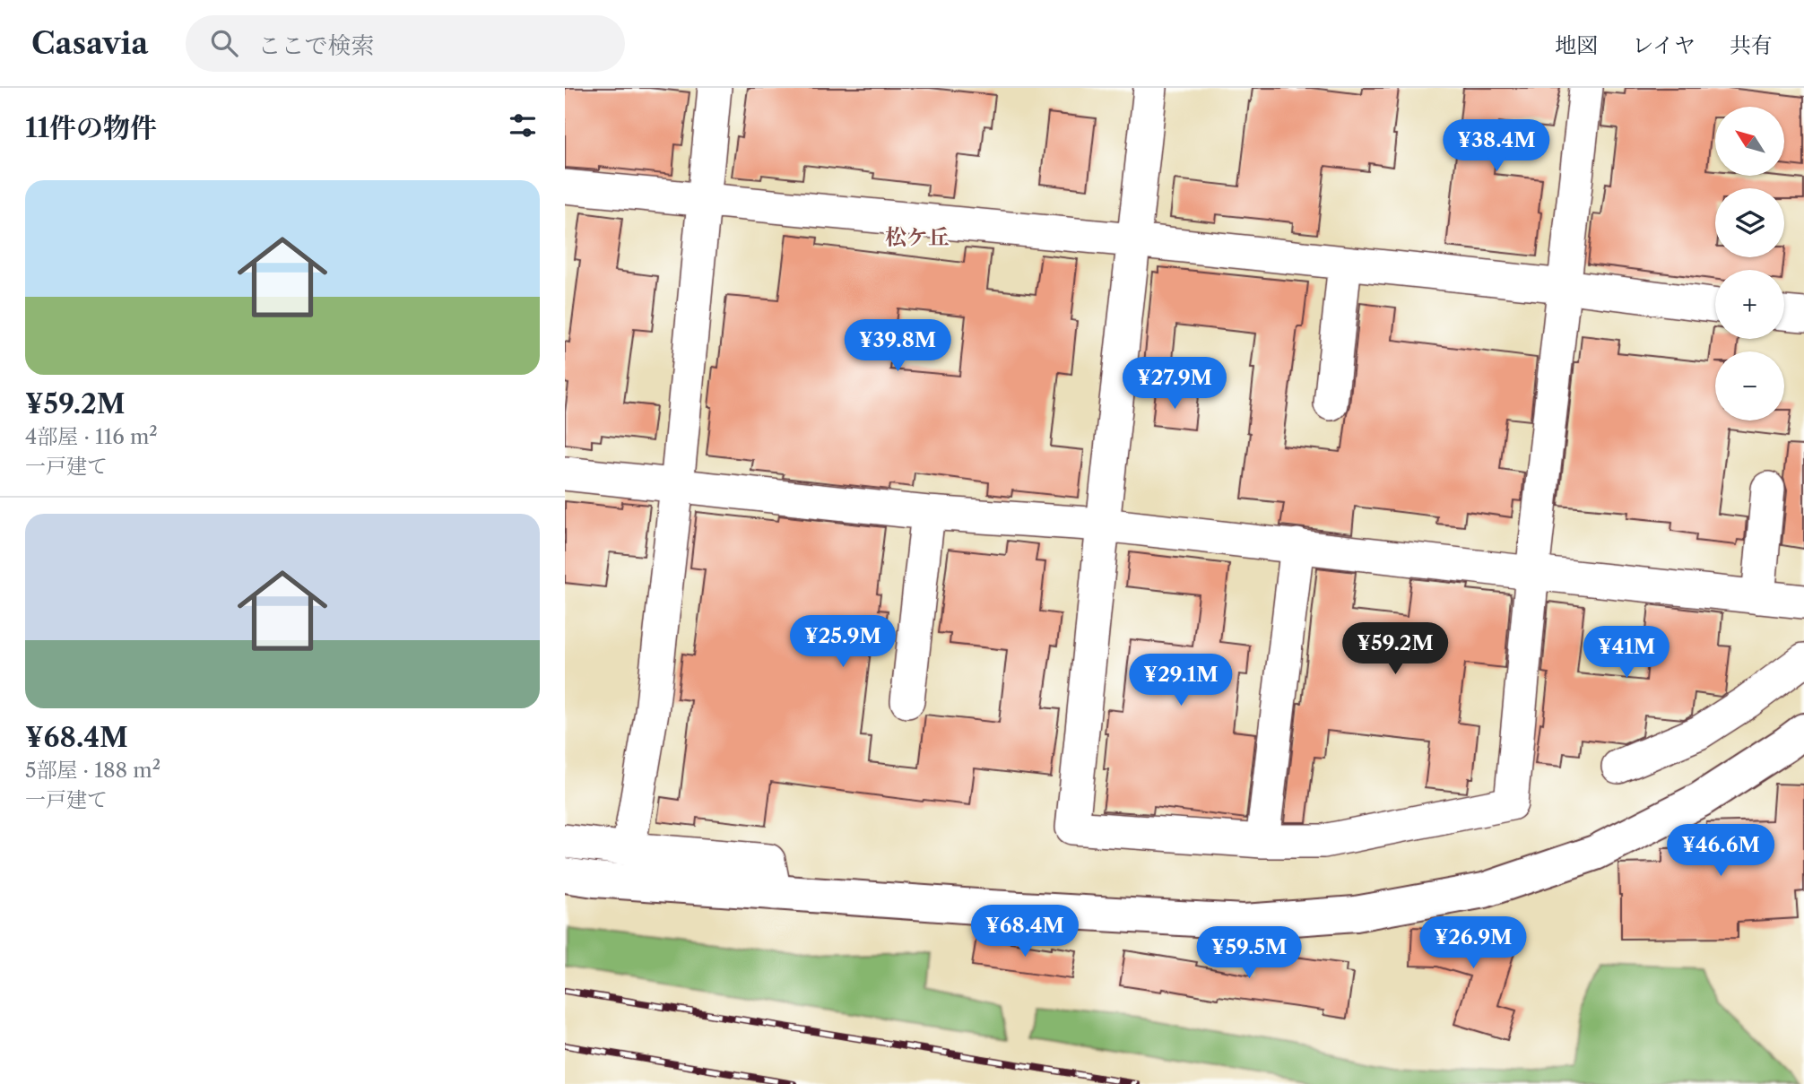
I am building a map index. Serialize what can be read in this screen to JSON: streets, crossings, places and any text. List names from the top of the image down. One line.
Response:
{"districts":["松ケ丘"],"north":"top left","page":{"header":"Casavia","search":"ここで検索","nav":["地図","レイヤ","共有"],"heading":"11件の物件","map_buttons":["+","−"],"price":["¥38.4M","¥39.8M","¥27.9M","¥25.9M","¥59.2M","¥41M","¥29.1M","¥46.6M","¥68.4M","¥26.9M","¥59.5M"],"list":[{"name":"¥59.2M","note":"4部屋 · 116 m² · 一戸建て"},{"name":"¥68.4M","note":"5部屋 · 188 m² · 一戸建て"}]}}
